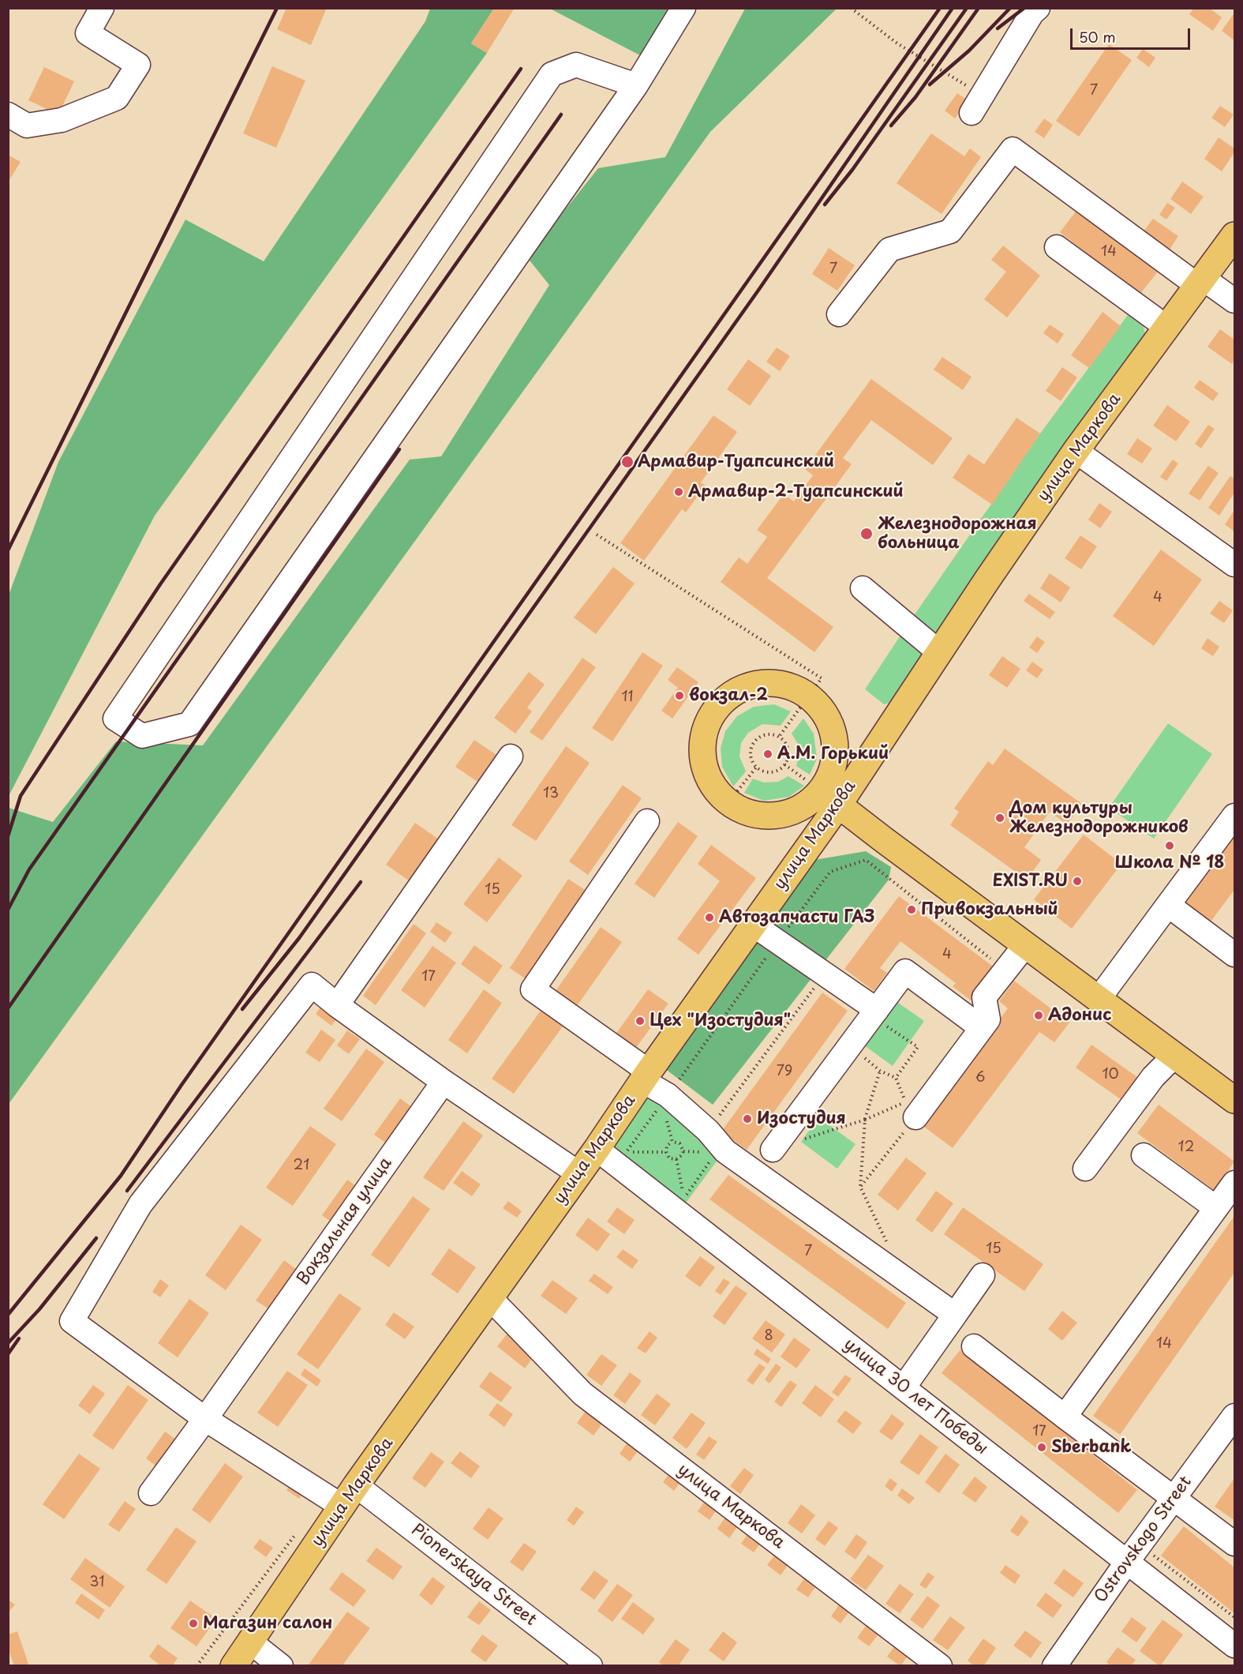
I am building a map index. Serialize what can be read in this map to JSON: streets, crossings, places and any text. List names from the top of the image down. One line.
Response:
{"streets":{"main road":["улица Маркова"],"street":["Вокзальная улица","улица 30 лет Победы","Ostrovskogo Street","Pionerskaya Street"]},"crossings":[["улица Маркова","улица 30 лет Победы"],["улица Маркова","Pionerskaya Street"],["Вокзальная улица","Pionerskaya Street"],["улица 30 лет Победы","Ostrovskogo Street"]],"places":["Армавир-Туапсинский","Армавир-2-Туапсинский","Железнодорожная больница","вокзал-2","А.М. Горький","Дом культуры Железнодорожников","Школа № 18","EXIST.RU","Привокзальный","Автозапчасти ГАЗ","Адонис","Цех \"Изостудия\"","Изостудия","Sberbank","Магазин салон"],"house_numbers":["7","14","7","4","11","13","15","4","17","79","10","6","12","21","15","7","8","14","17","31"],"scale_bar":"50 m"}
